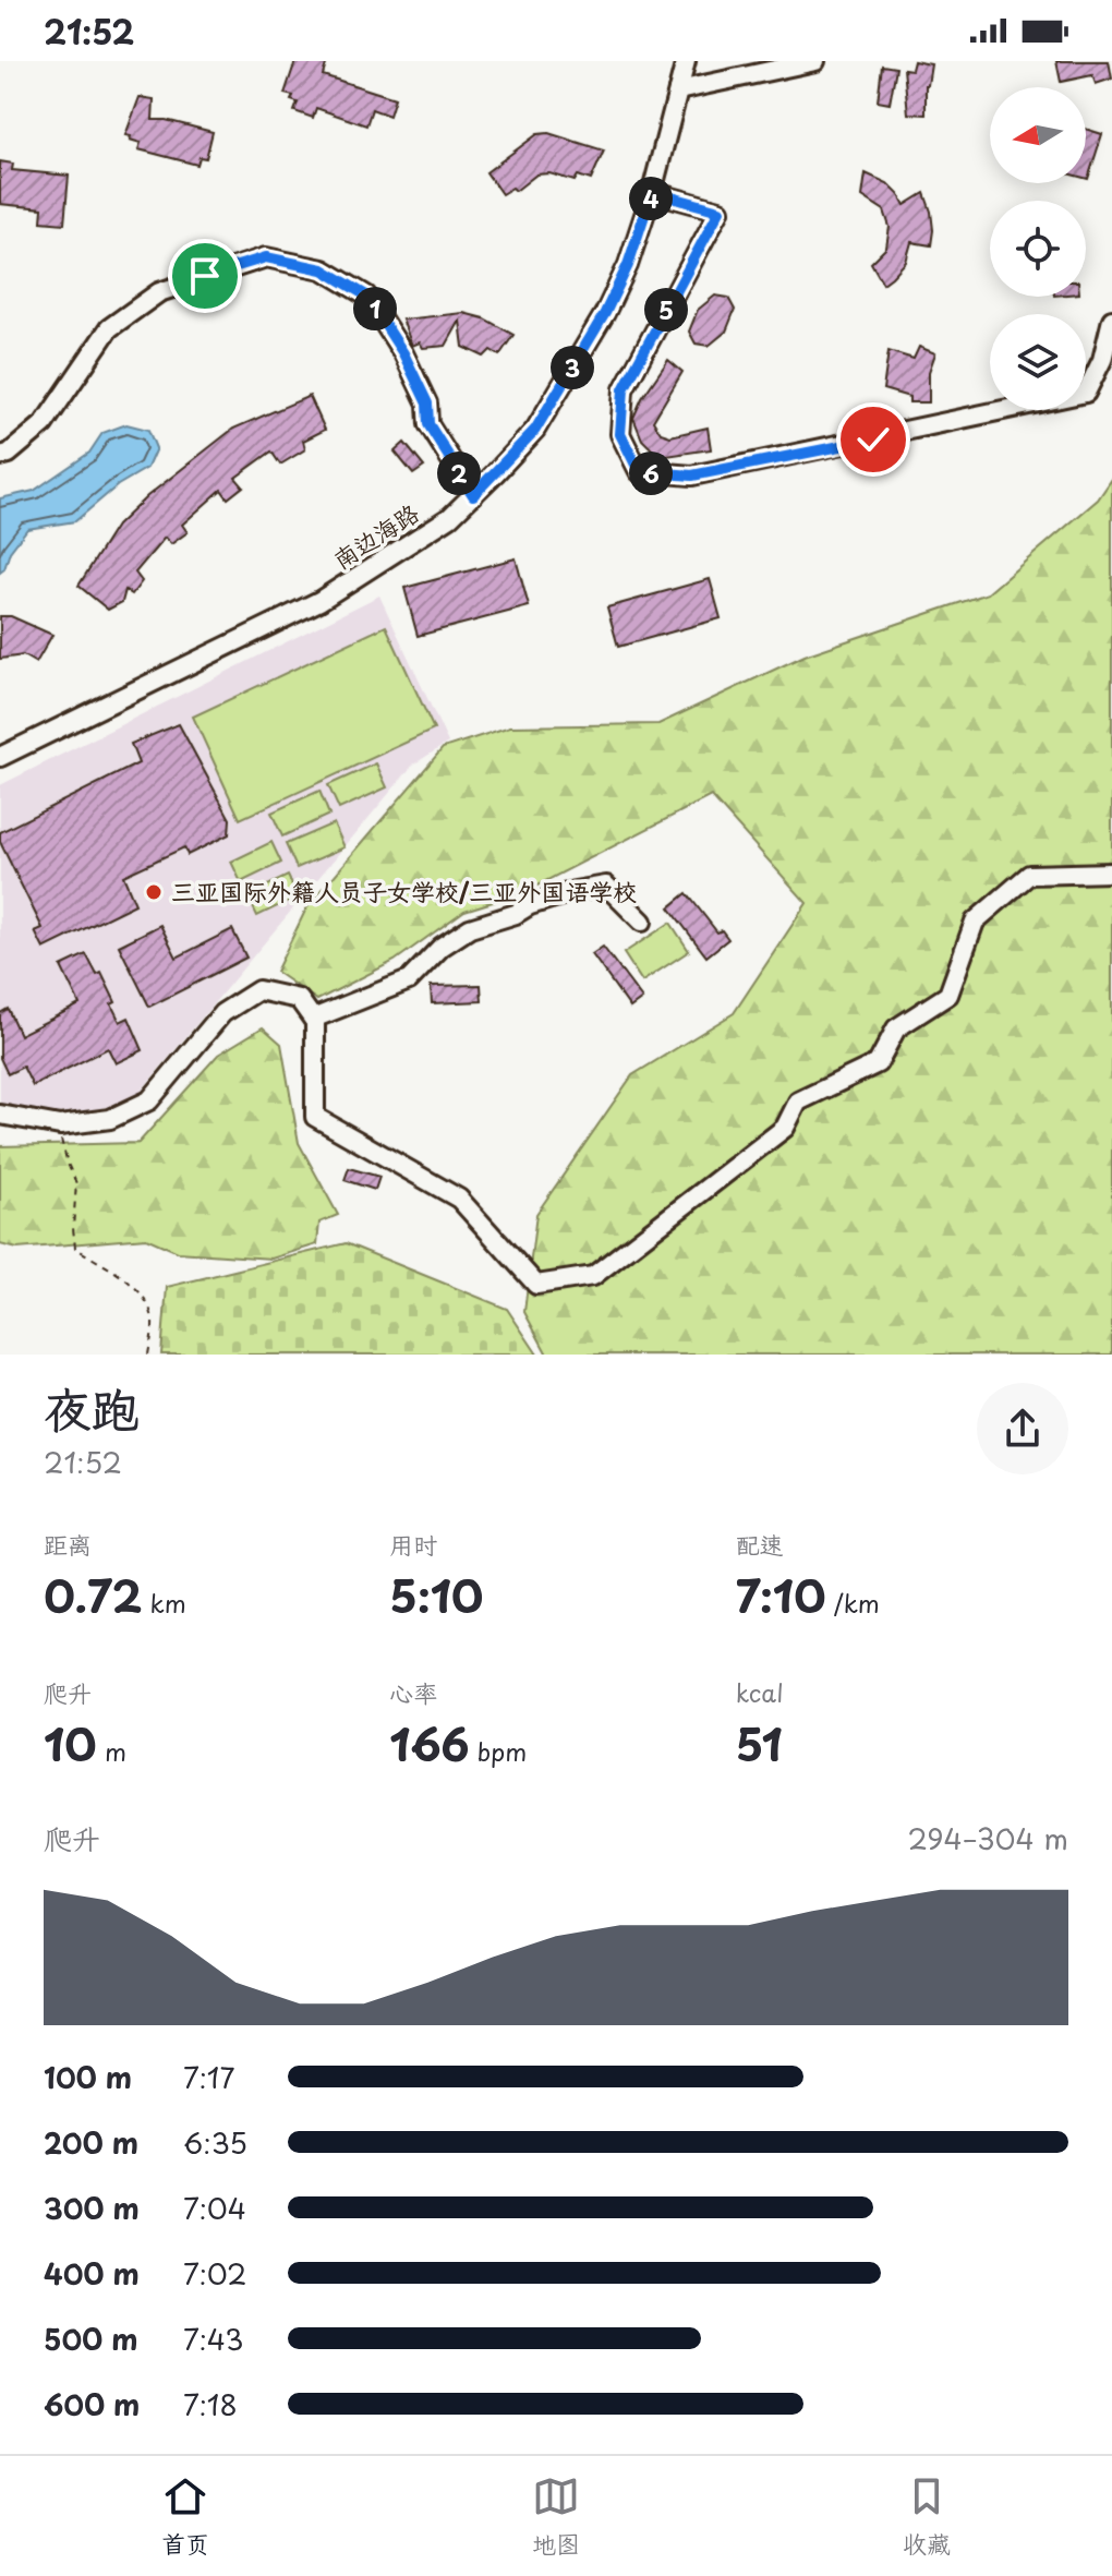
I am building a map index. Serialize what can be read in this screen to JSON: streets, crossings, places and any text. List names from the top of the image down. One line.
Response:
{"streets":{"street":["南边海路"]},"places":["三亚国际外籍人员子女学校/三亚外国语学校"],"north":"left","page":{"status":"21:52","pins":["4","1","5","3","2","6"],"heading":["夜跑","21:52"],"stats":[["距离","0.72 km"],["用时","5:10"],["配速","7:10 /km"],["爬升","10 m"],["心率","166 bpm"],["kcal","51"]],"chart":["爬升","294–304 m"],"list":[{"name":"100 m","note":"7:17"},{"name":"200 m","note":"6:35"},{"name":"300 m","note":"7:04"},{"name":"400 m","note":"7:02"},{"name":"500 m","note":"7:43"},{"name":"600 m","note":"7:18"}],"tabs":["首页","地图","收藏"]}}
